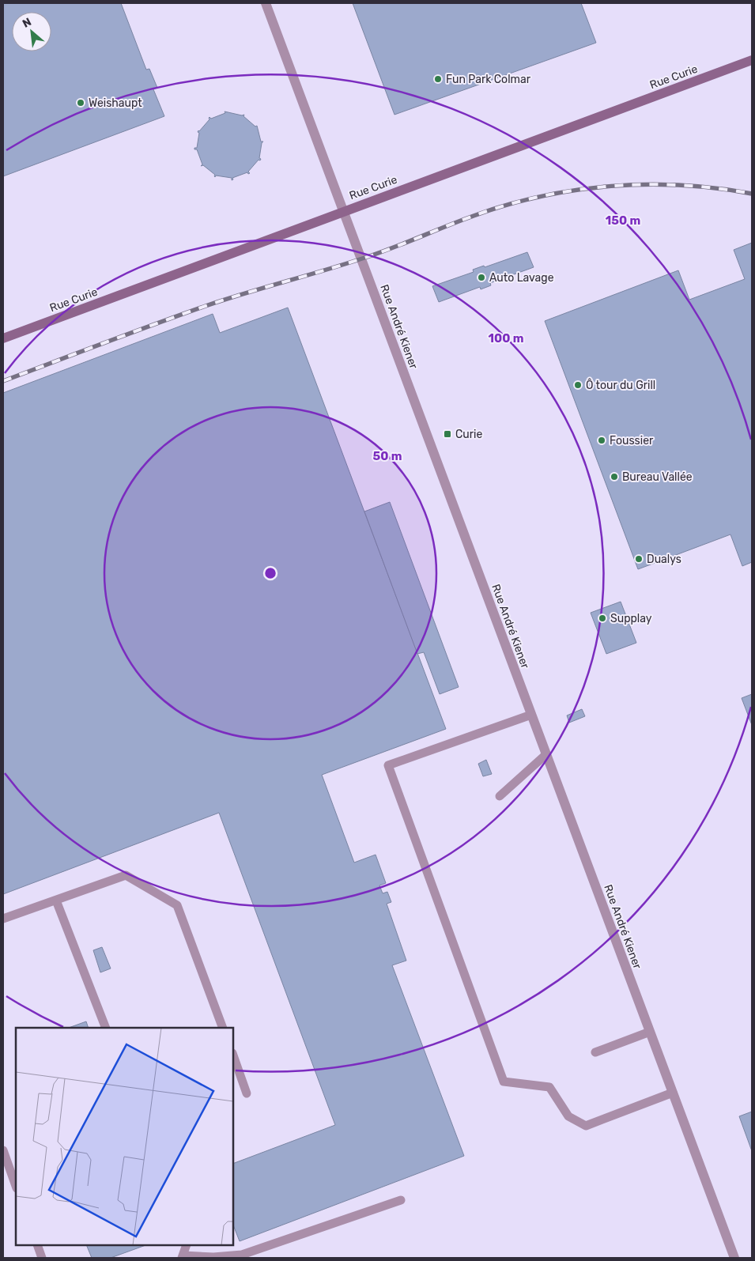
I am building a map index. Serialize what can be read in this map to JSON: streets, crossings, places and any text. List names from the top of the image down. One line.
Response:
{"streets":{"main road":["Rue Curie"],"street":["Rue André Kiener"]},"crossings":[["Rue Curie","Rue André Kiener"]],"places":{"other":["Fun Park Colmar","Weishaupt","Auto Lavage","Ô tour du Grill","Foussier","Bureau Vallée","Dualys","Supplay"],"transit":["Curie"]},"north":"top left","rings":["150 m","100 m","50 m"]}
